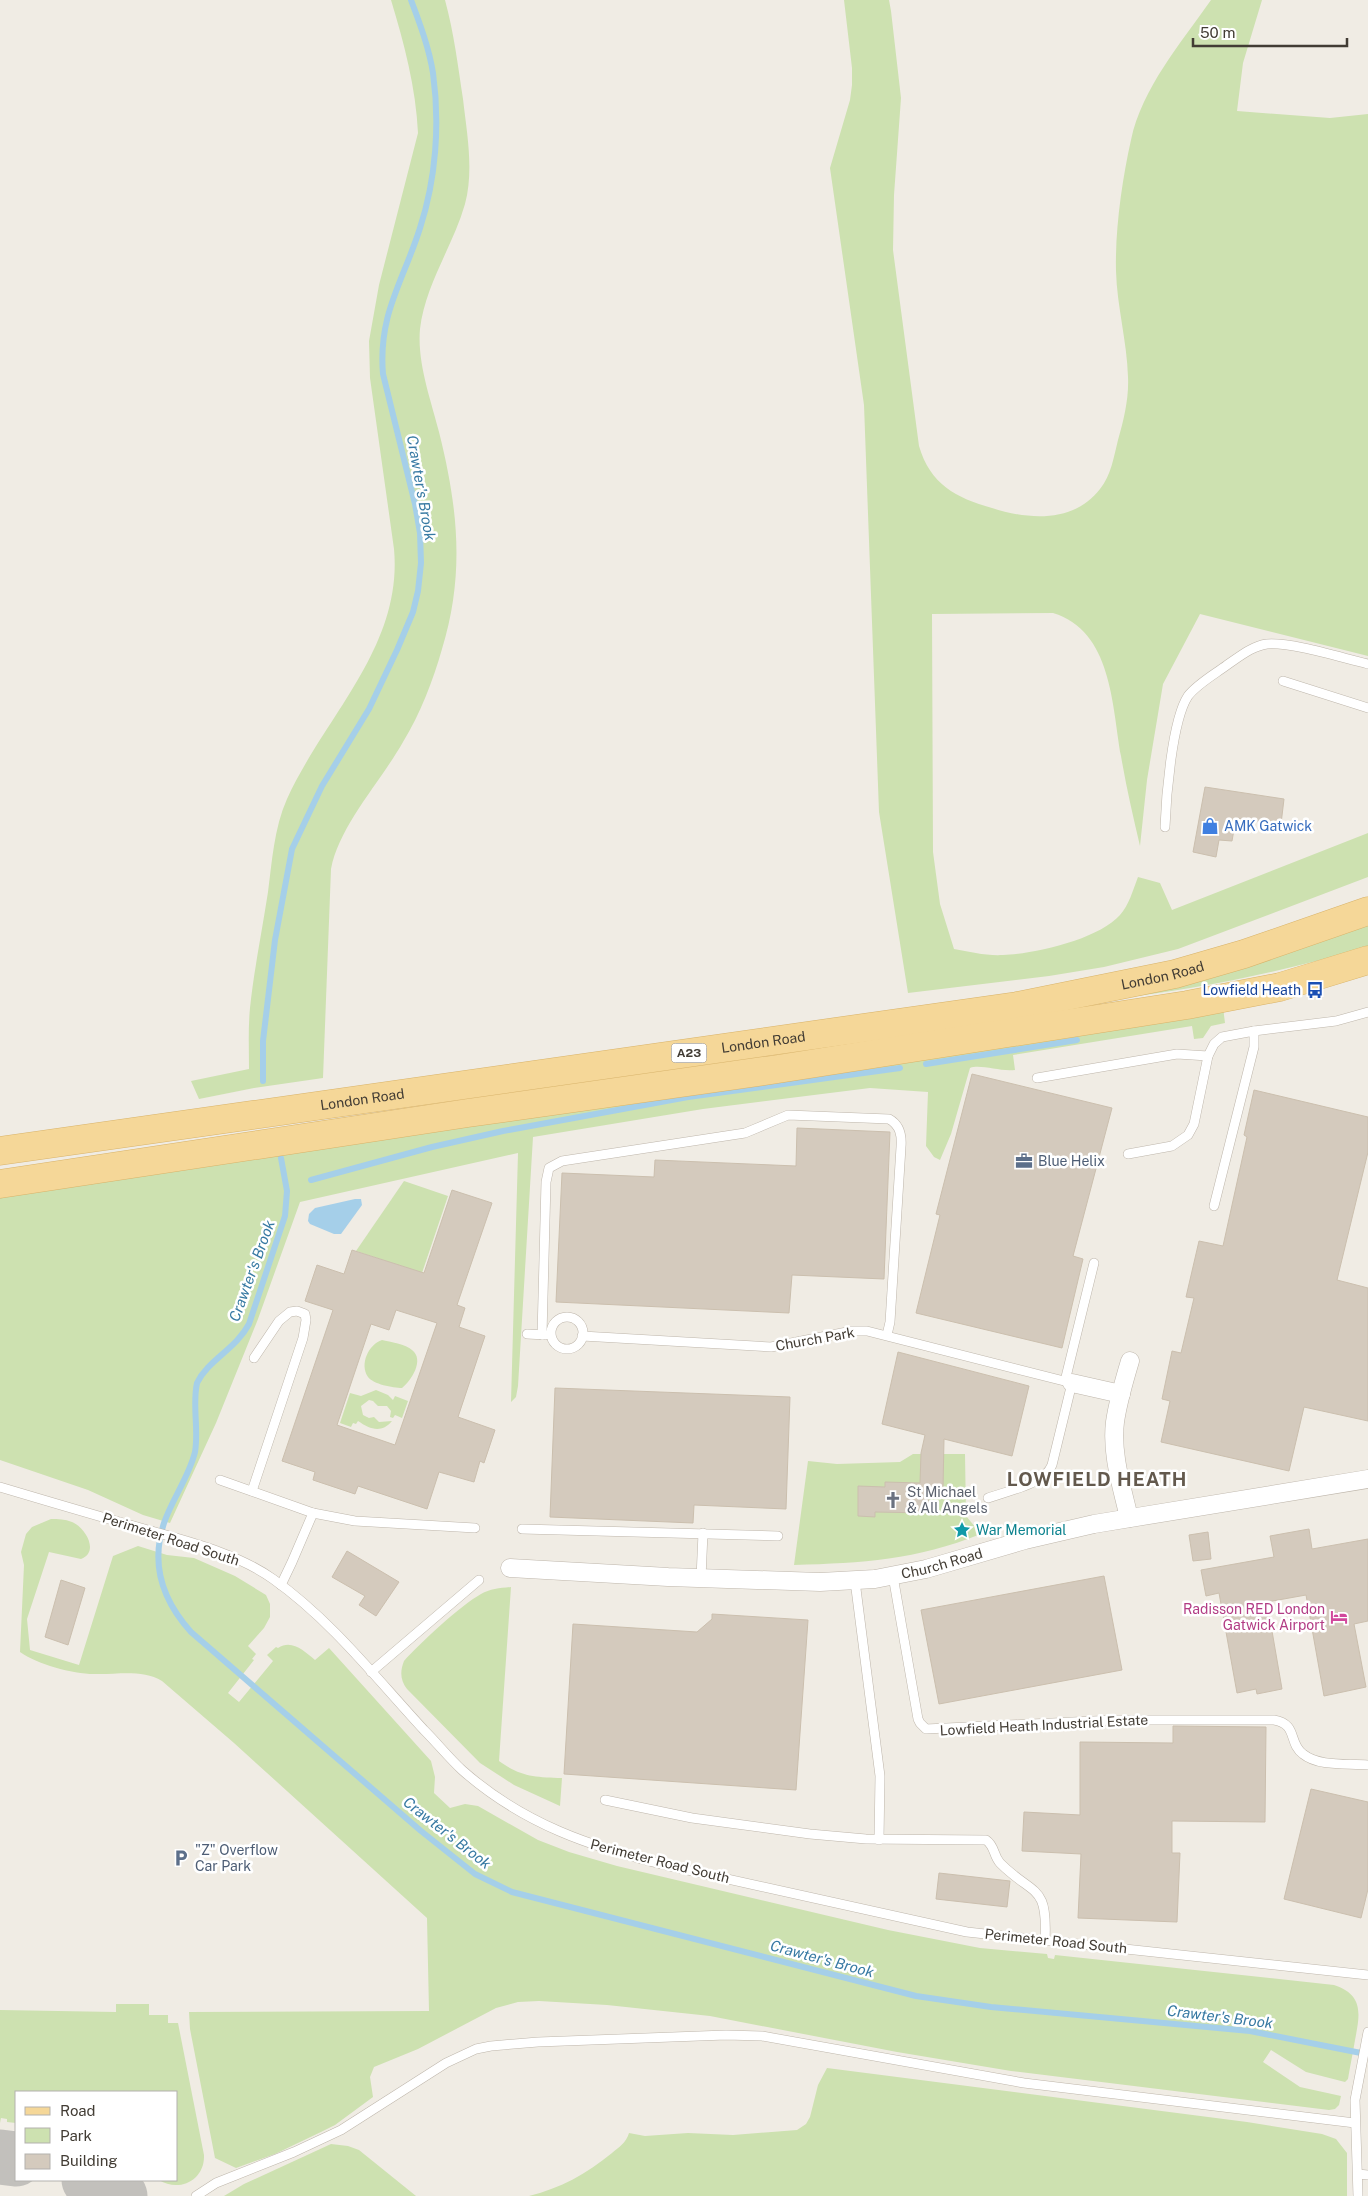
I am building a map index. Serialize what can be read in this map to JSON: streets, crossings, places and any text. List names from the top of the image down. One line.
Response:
{"streets":{"main road":["London Road","A23"],"street":["Church Road"],"lane":["Church Park","Perimeter Road South","Lowfield Heath Industrial Estate"]},"crossings":[["Church Road","Lowfield Heath Industrial Estate"]],"districts":["LOWFIELD HEATH"],"water":["Crawter's Brook"],"places":{"shop":["AMK Gatwick"],"bus stop":["Lowfield Heath"],"office":["Blue Helix"],"church":["St Michael & All Angels"],"place":["War Memorial"],"hotel":["Radisson RED London Gatwick Airport"],"parking":["\"Z\" Overflow Car Park"]},"legend":["Road","Park","Building"],"scale_bar":"50 m"}
